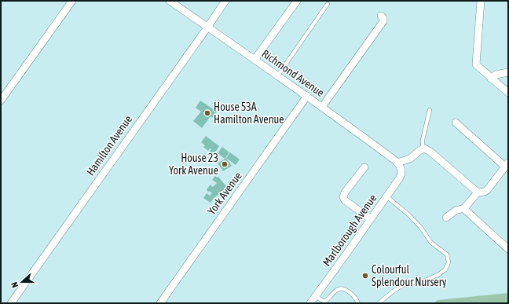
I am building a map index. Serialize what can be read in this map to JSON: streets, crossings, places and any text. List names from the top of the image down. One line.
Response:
{"streets":{"street":["Richmond Avenue","Hamilton Avenue","York Avenue","Marlborough Avenue"]},"crossings":[["Richmond Avenue","Hamilton Avenue"],["Richmond Avenue","York Avenue"],["Richmond Avenue","Marlborough Avenue"]],"places":["House 53A Hamilton Avenue","House 23 York Avenue","Colourful Splendour Nursery"],"north":"left"}
